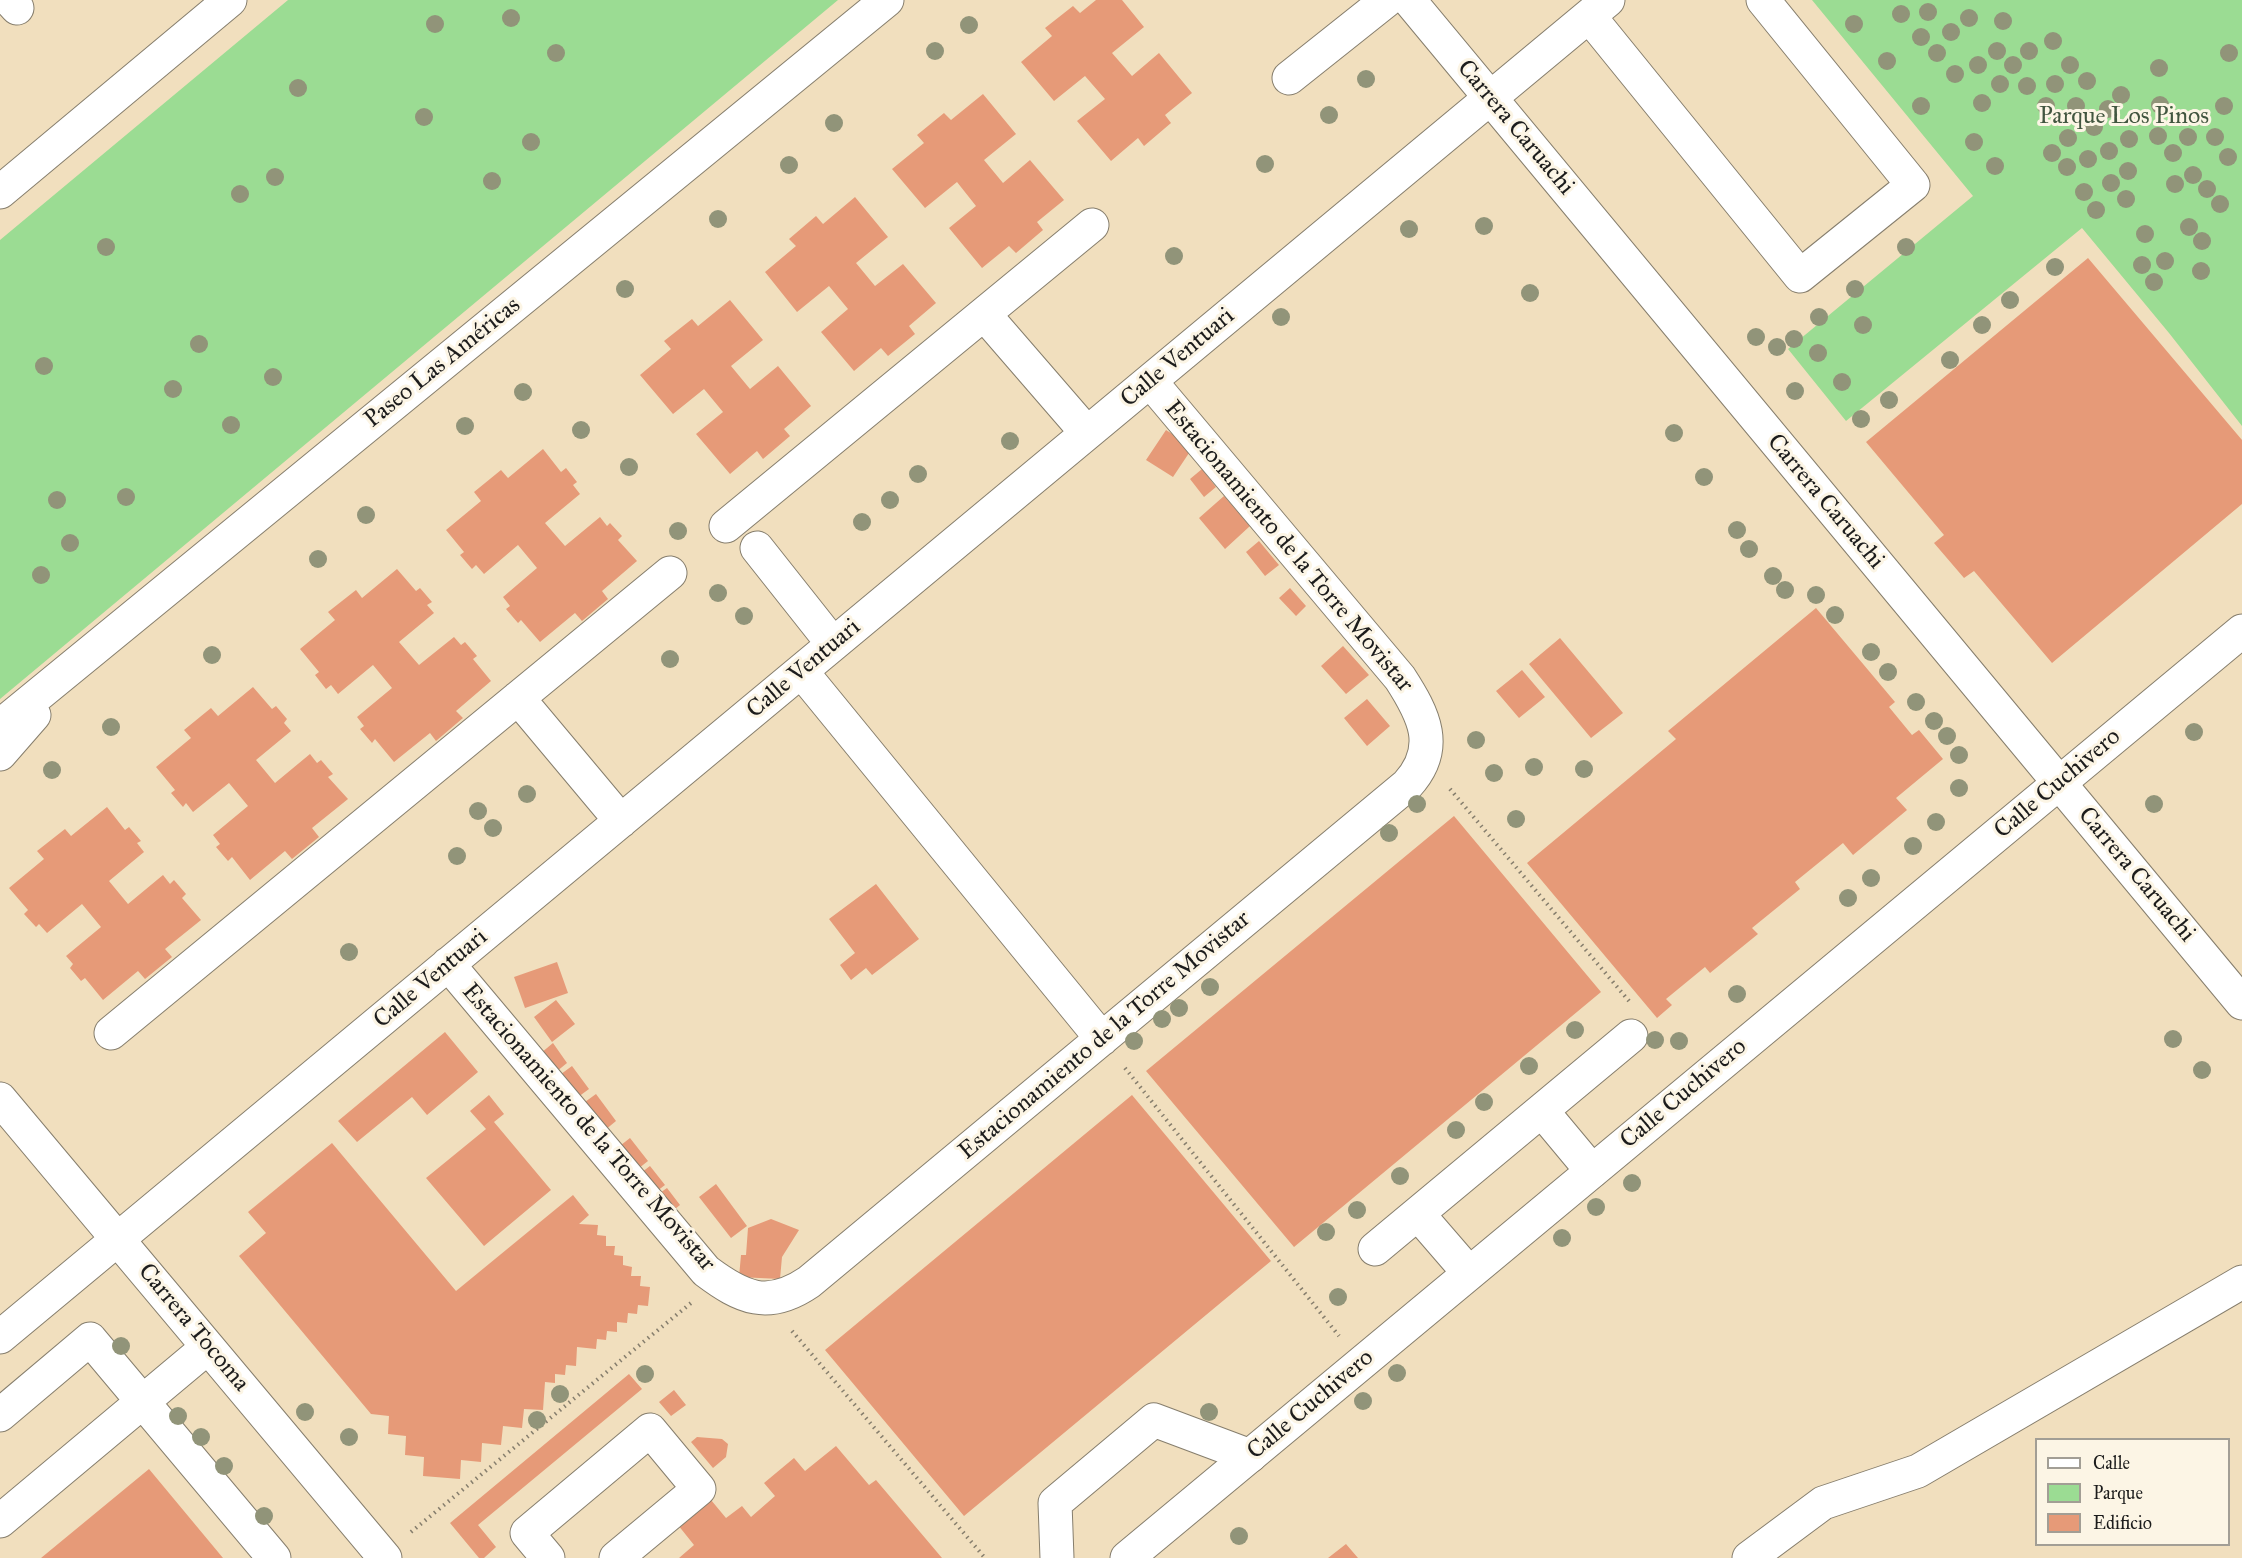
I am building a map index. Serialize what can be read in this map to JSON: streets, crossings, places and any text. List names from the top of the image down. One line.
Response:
{"streets":{"street":["Carrera Caruachi","Calle Ventuari","Paseo Las Américas","Estacionamiento de la Torre Movistar","Calle Cuchivero","Carrera Tocoma"]},"crossings":[["Carrera Caruachi","Calle Ventuari"],["Carrera Caruachi","Calle Cuchivero"],["Calle Ventuari","Estacionamiento de la Torre Movistar"],["Calle Ventuari","Carrera Tocoma"]],"parks":["Parque Los Pinos"],"legend":["Calle","Parque","Edificio"]}
